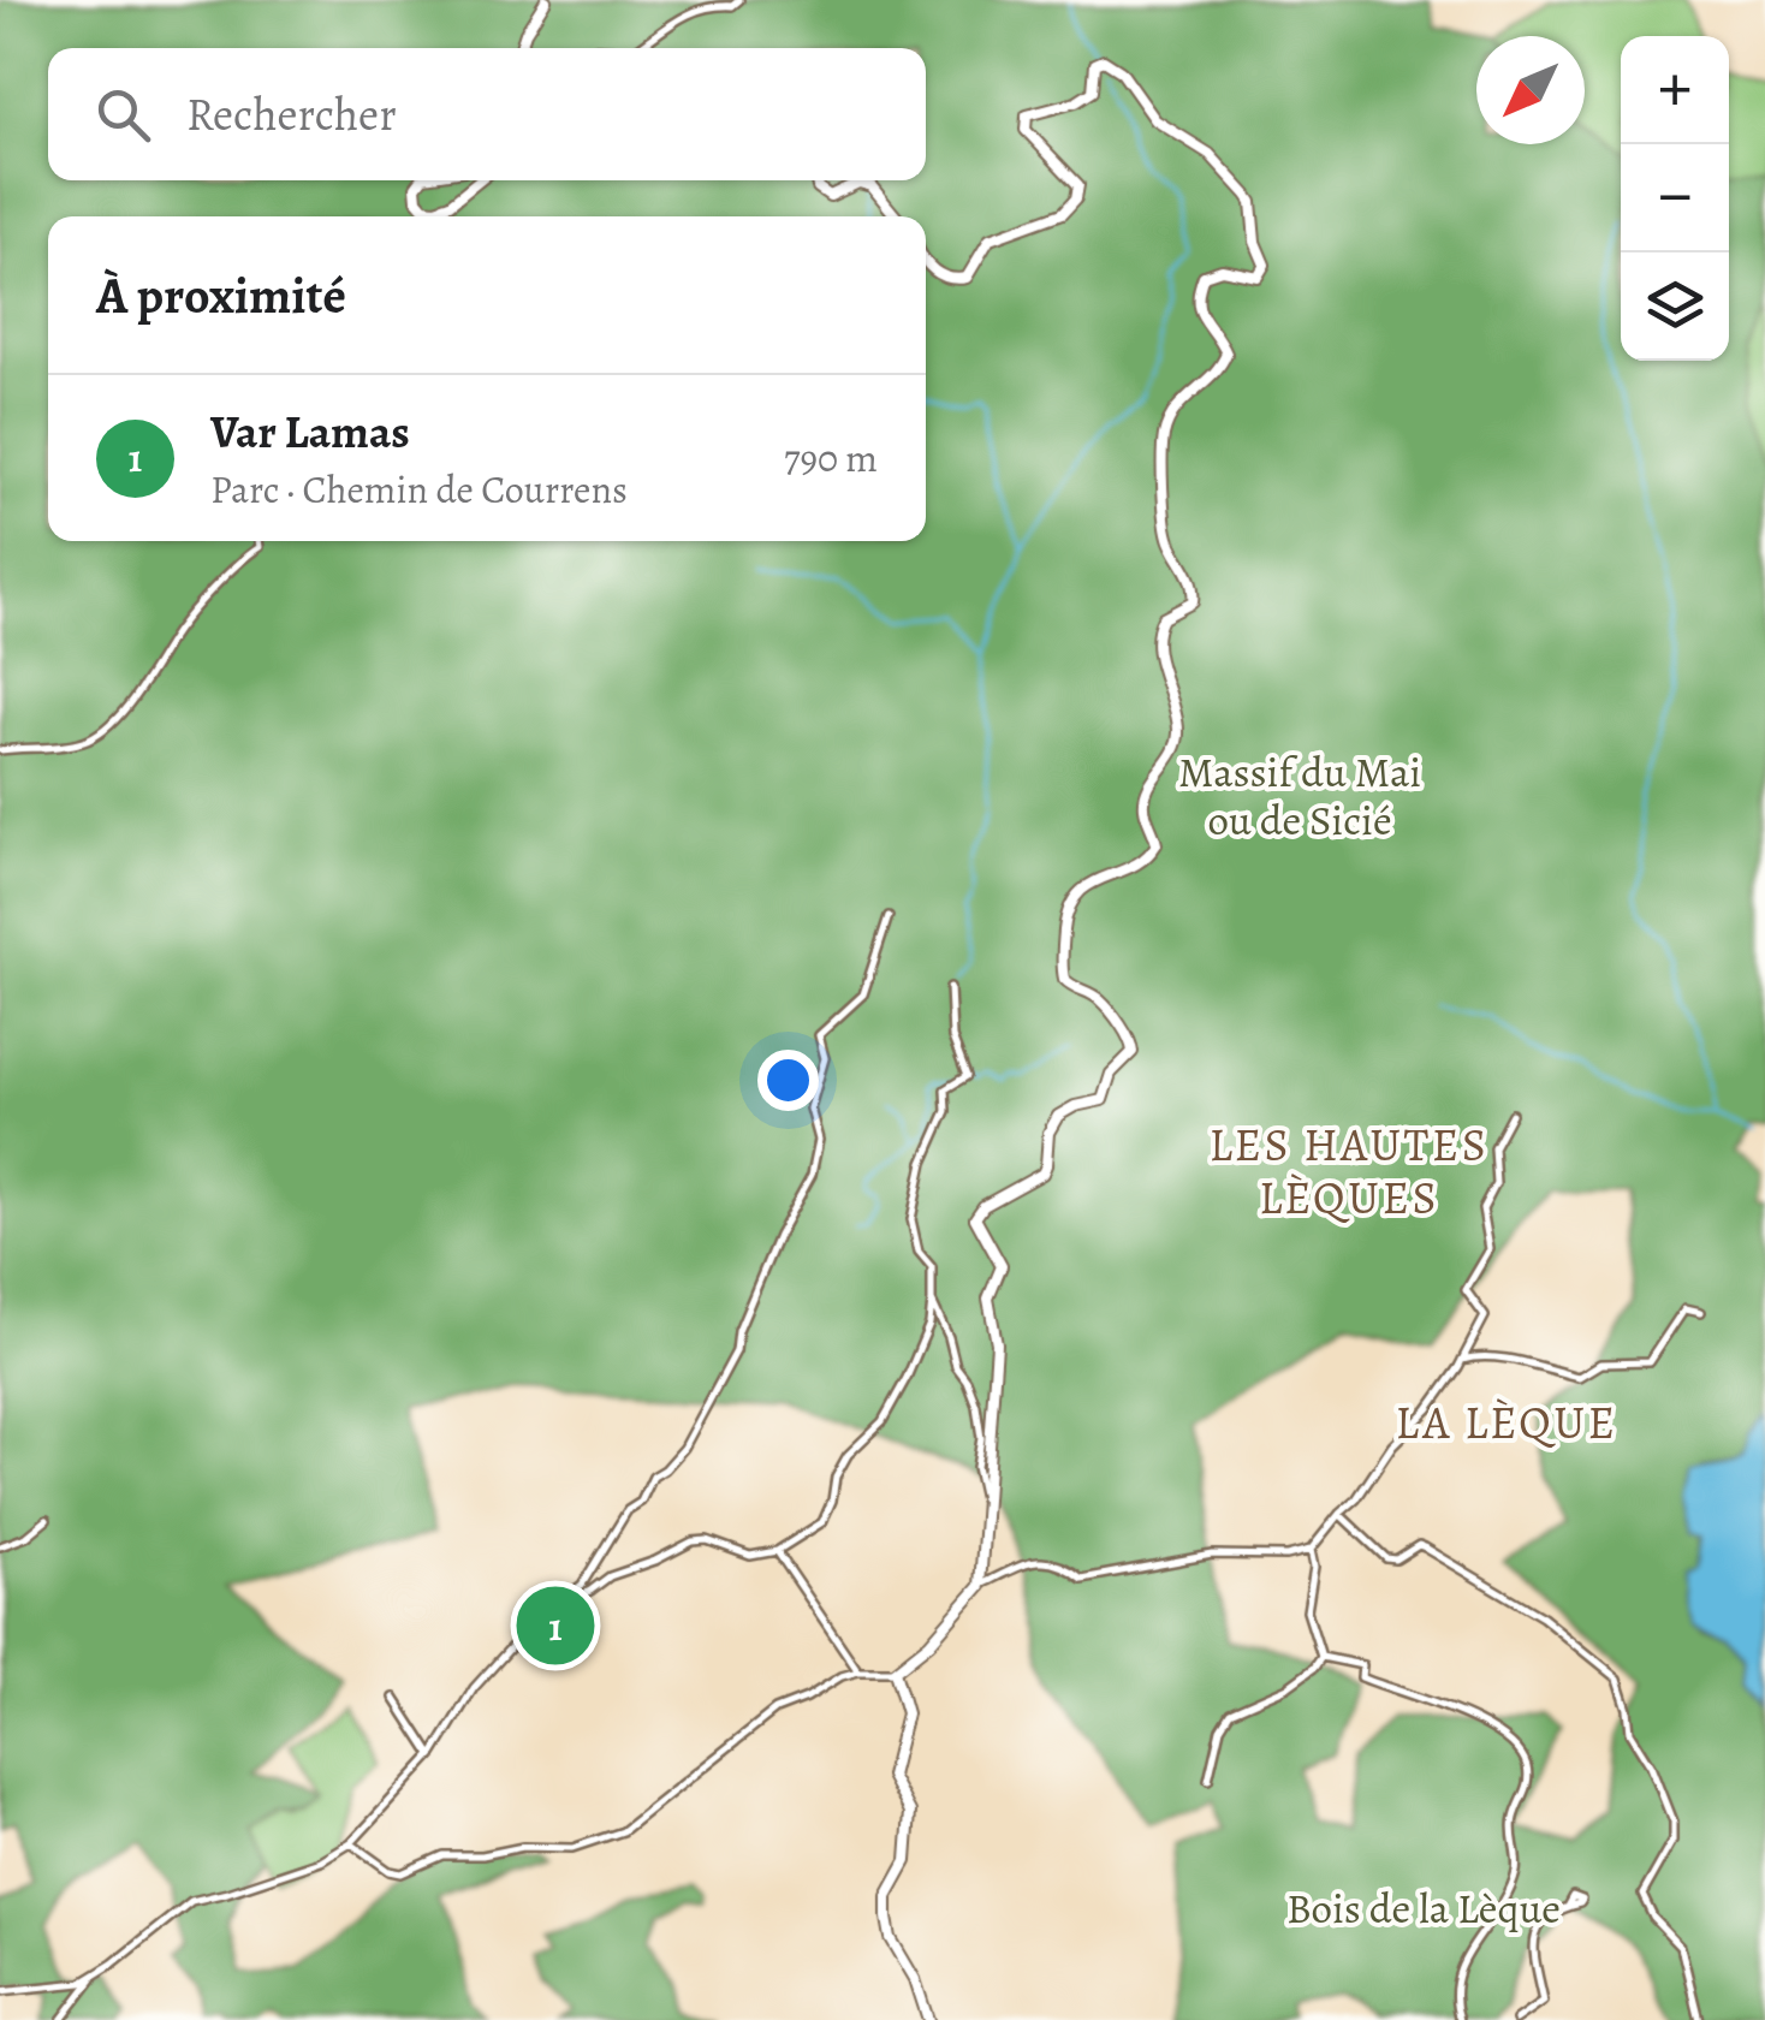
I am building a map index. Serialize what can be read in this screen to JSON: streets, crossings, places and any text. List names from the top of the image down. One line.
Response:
{"districts":["LES HAUTES LÈQUES","LA LÈQUE"],"parks":["Massif du Mai ou de Sicié","Bois de la Lèque"],"north":"bottom left","page":{"map_buttons":["+","−"],"search":"Rechercher","heading":"À proximité","list":[{"mark":"1","name":"Var Lamas","note":"Parc · Chemin de Courrens","value":"790 m"}],"pins":"1"}}
